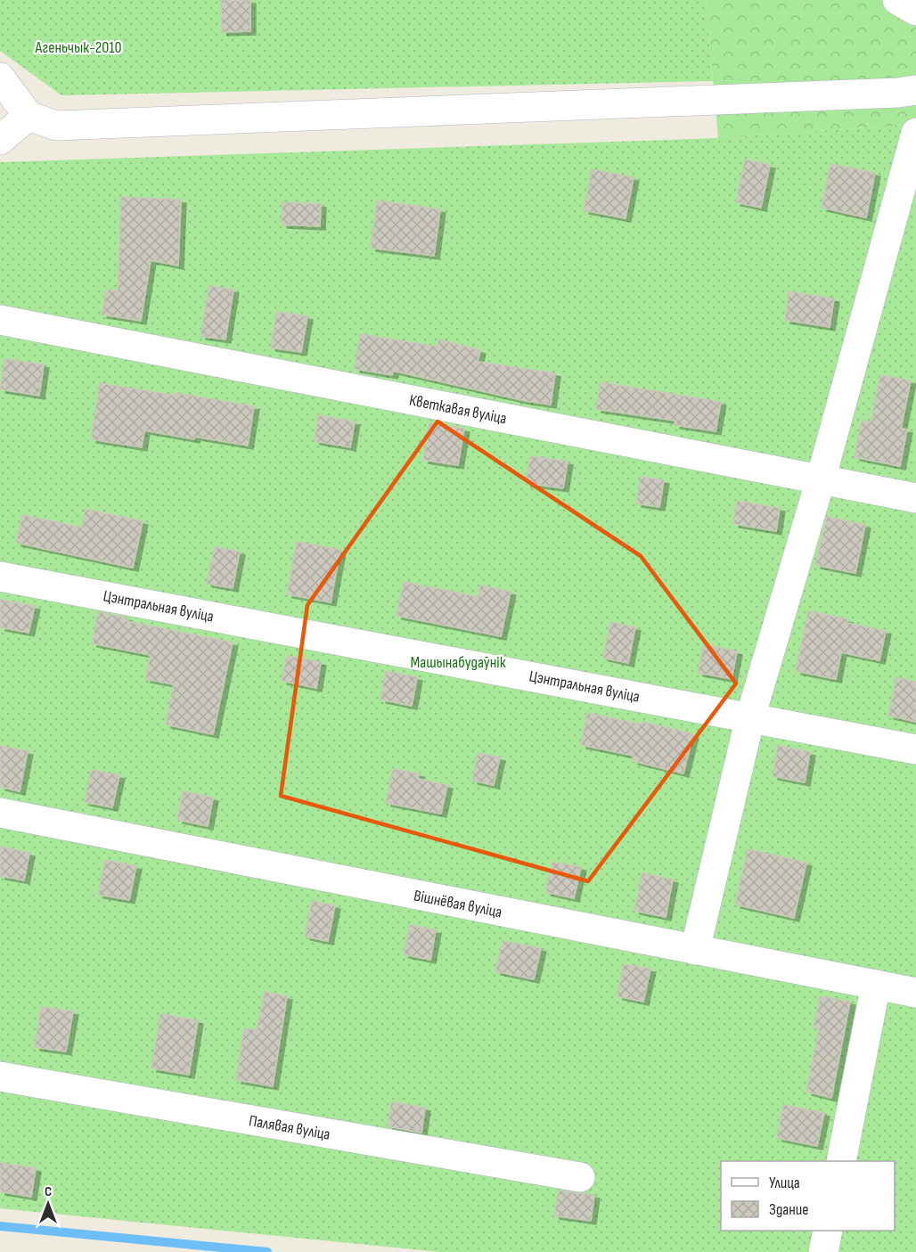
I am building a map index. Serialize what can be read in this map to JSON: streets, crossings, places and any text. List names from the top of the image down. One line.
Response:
{"streets":{"street":["Кветкавая вуліца","Цэнтральная вуліца","Вішнёвая вуліца","Палявая вуліца"]},"parks":["Агеньчык-2010","Машынабудаўнік"],"legend":["Улица","Здание"],"north":"top"}
